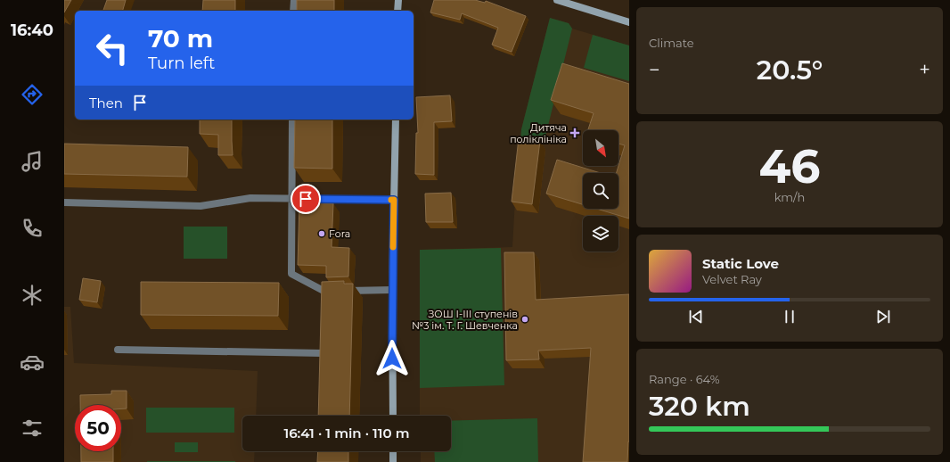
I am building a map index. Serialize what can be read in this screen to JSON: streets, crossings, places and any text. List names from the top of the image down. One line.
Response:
{"places":{"health":["Дитяча поліклініка"],"other":["Fora","ЗОШ І-ІІІ ступенів №3 ім. Т. Г. Шевченка"]},"north":"bottom right","page":{"tabs":"16:40","tile":["Climate",["46","km/h"],["Range · 64%","320 km"]],"turn":["70 m","Turn left"],"heat":["−","20.5°","+"],"then":"Then","song":["Static Love","Velvet Ray"],"limit":"50","trip":"16:41 · 1 min · 110 m"}}
